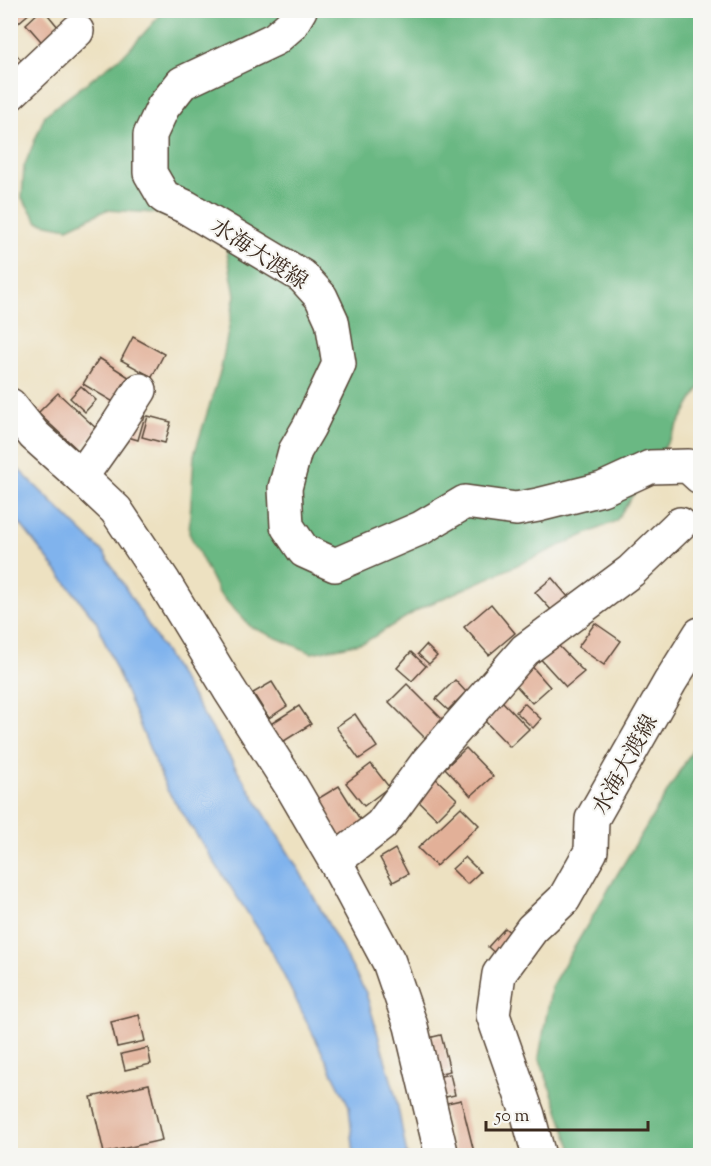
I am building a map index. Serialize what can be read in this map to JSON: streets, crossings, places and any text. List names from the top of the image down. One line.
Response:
{"streets":{"main road":["水海大渡線"]},"scale_bar":"50 m"}
